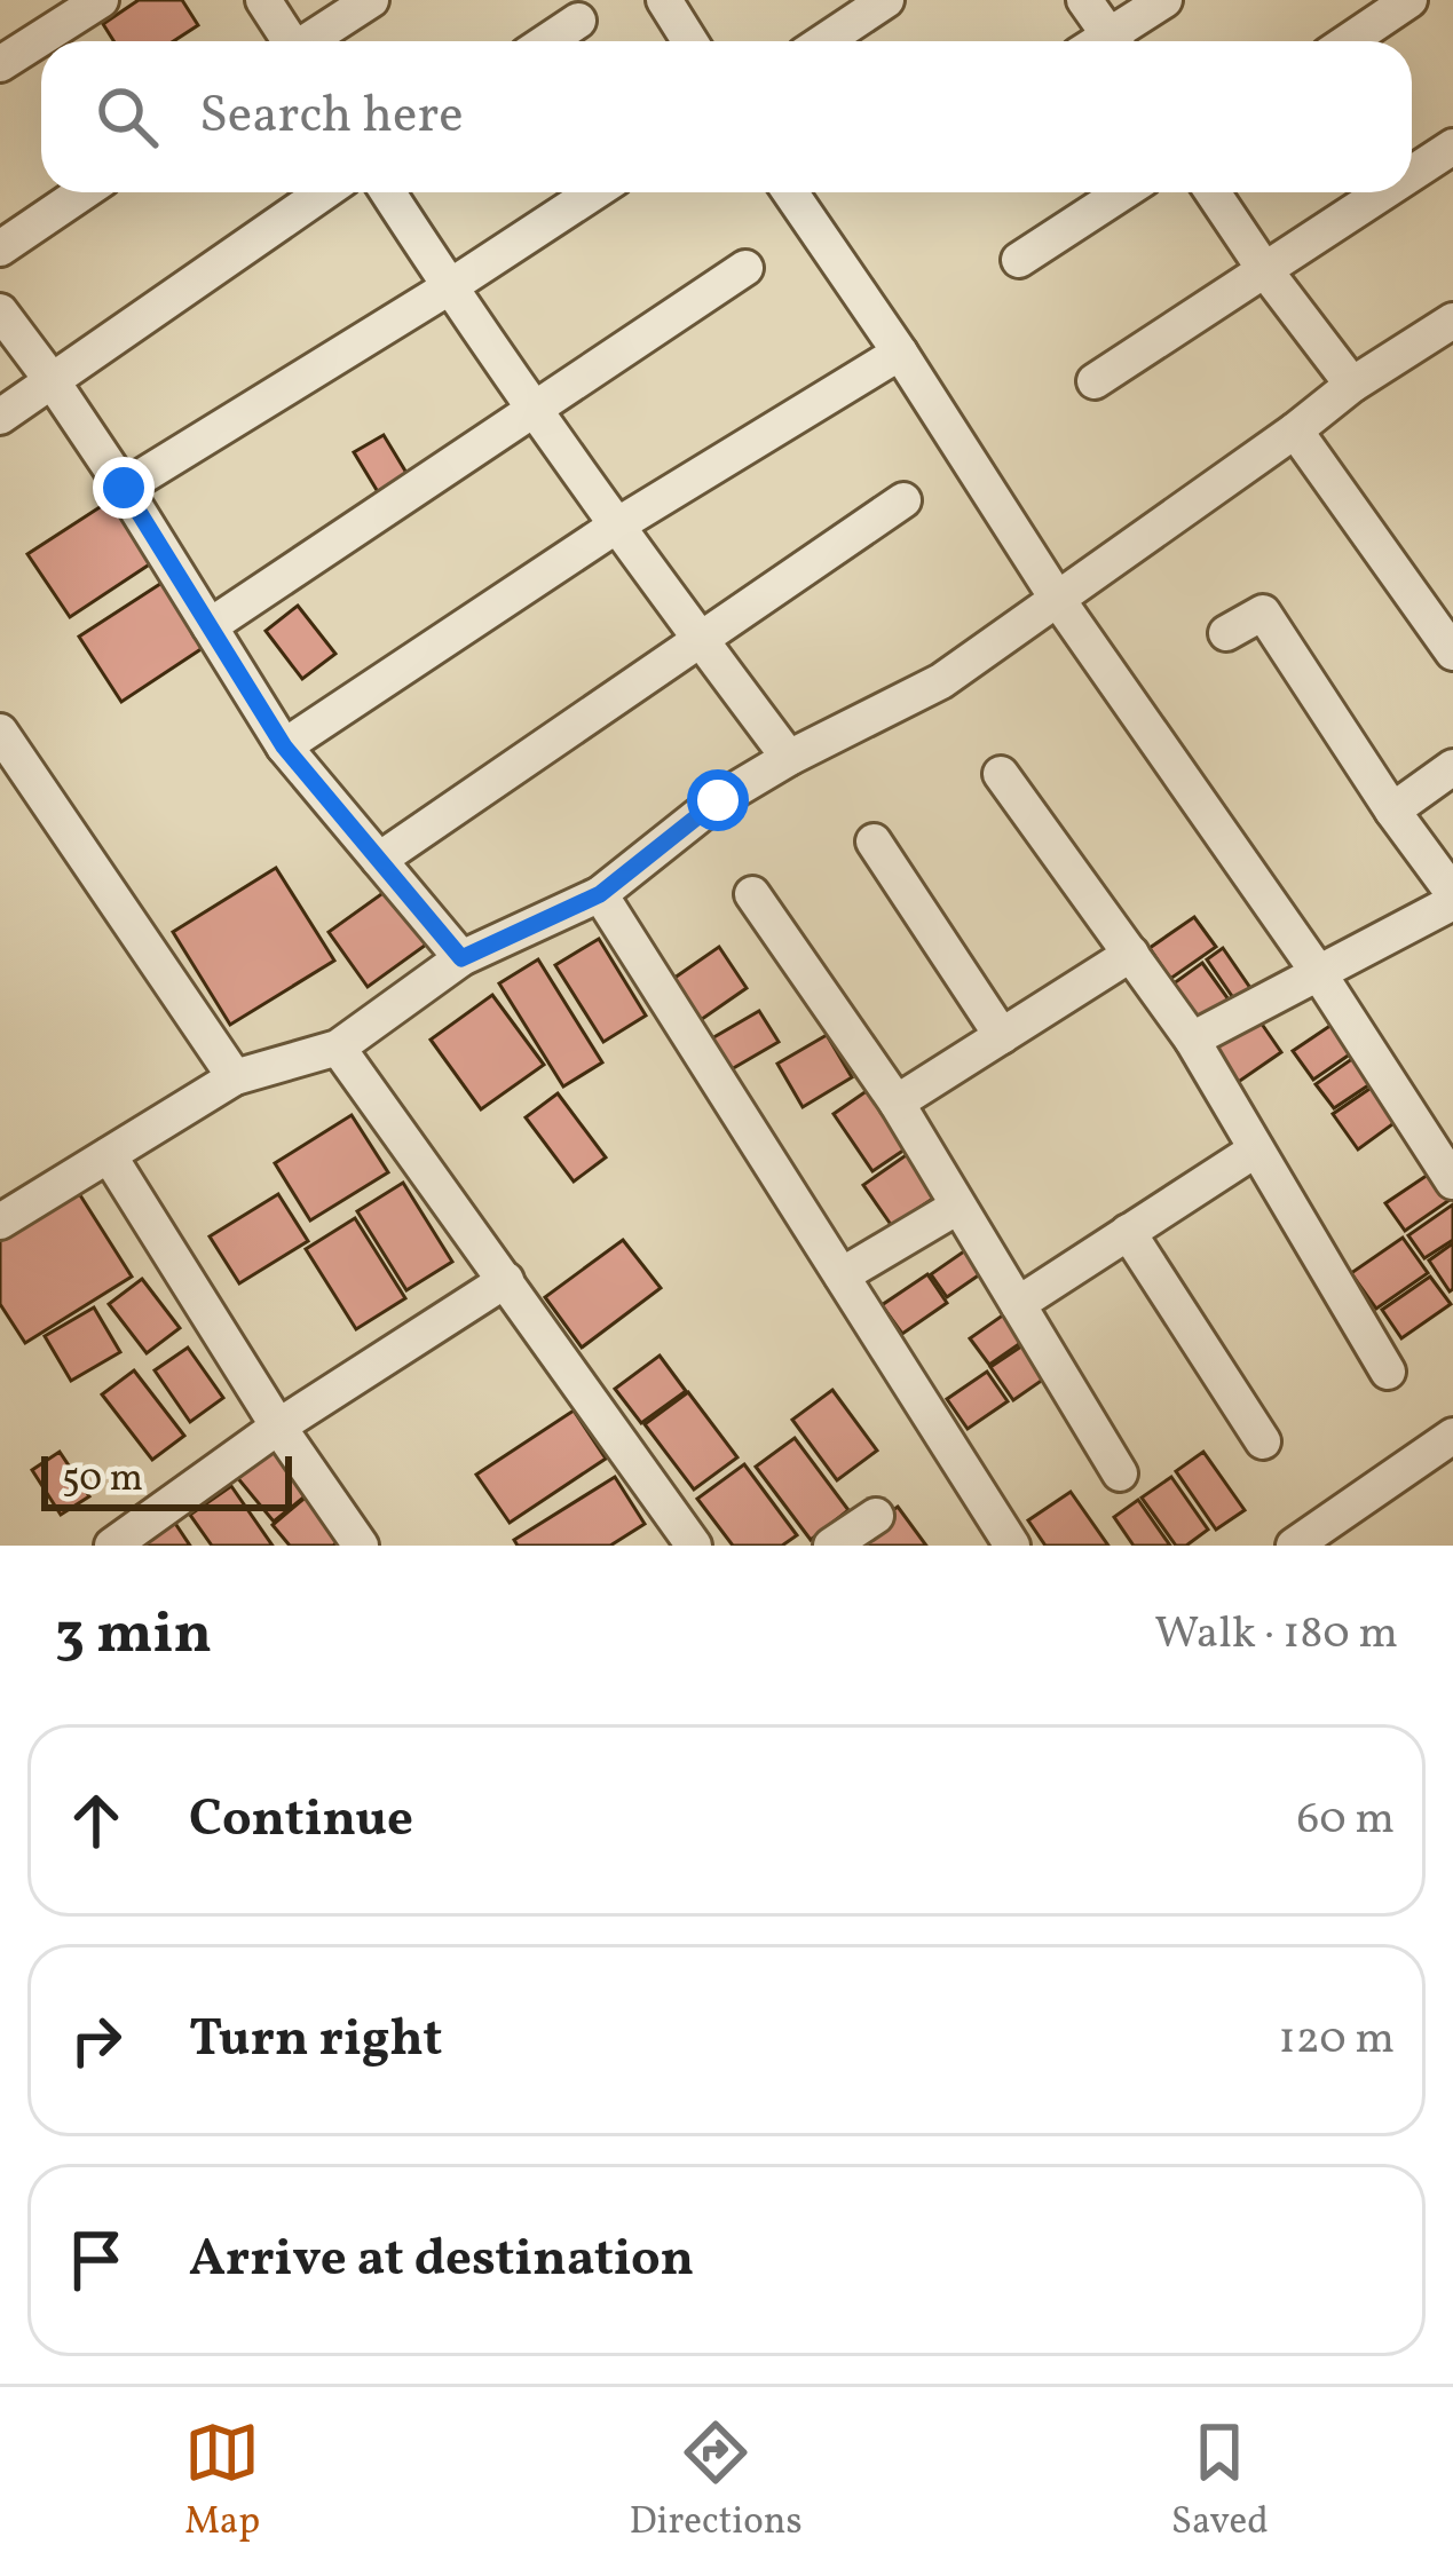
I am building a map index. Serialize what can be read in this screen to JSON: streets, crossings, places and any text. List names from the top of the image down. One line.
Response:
{"scale_bar":"50 m","page":{"search":"Search here","scale":"50 m","heading":["3 min","Walk · 180 m"],"list":[["Continue","60 m"],["Turn right","120 m"],"Arrive at destination"],"nav":["Map","Directions","Saved"]}}
